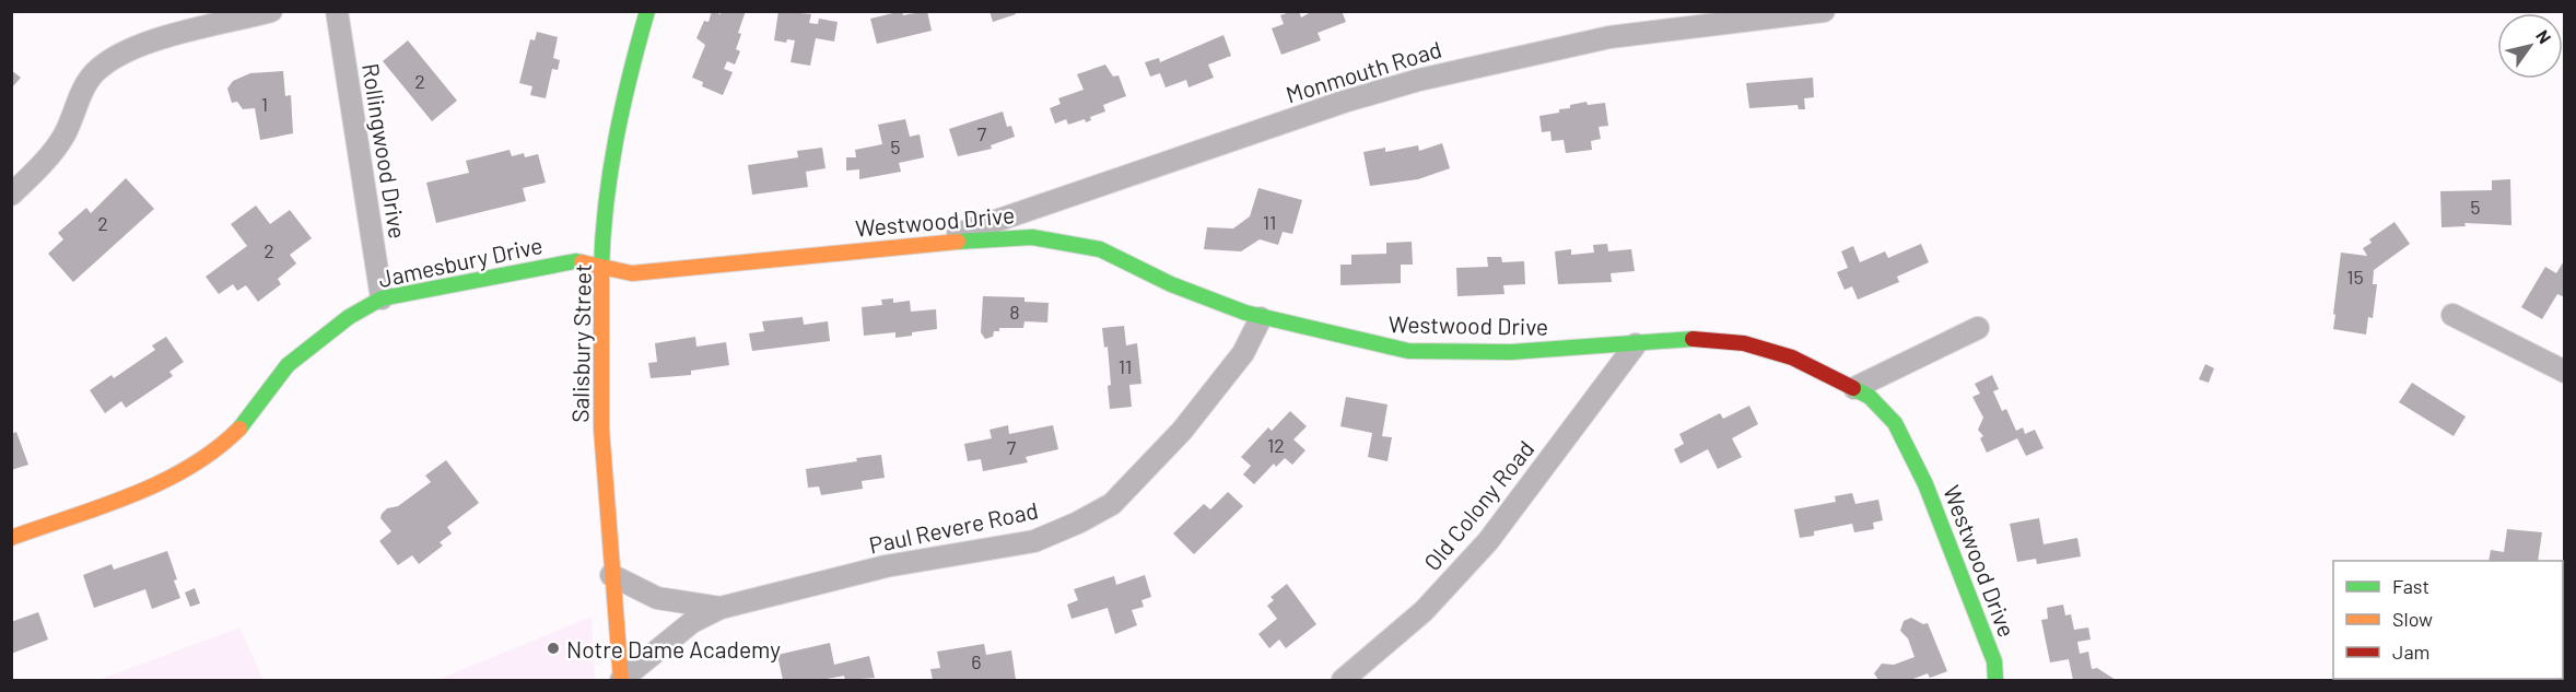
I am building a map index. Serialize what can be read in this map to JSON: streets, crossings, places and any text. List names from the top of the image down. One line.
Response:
{"streets":{"street":["Monmouth Road","Rollingwood Drive","Westwood Drive","Jamesbury Drive","Salisbury Street","Old Colony Road","Paul Revere Road"]},"crossings":[["Monmouth Road","Westwood Drive"],["Rollingwood Drive","Jamesbury Drive"],["Westwood Drive","Jamesbury Drive"],["Westwood Drive","Salisbury Street"],["Westwood Drive","Old Colony Road"],["Westwood Drive","Paul Revere Road"],["Jamesbury Drive","Salisbury Street"],["Salisbury Street","Paul Revere Road"]],"places":["Notre Dame Academy"],"house_numbers":["2","1","7","5","5","11","2","2","15","8","11","12","7","6"],"legend":["Fast","Slow","Jam"],"north":"top right"}
